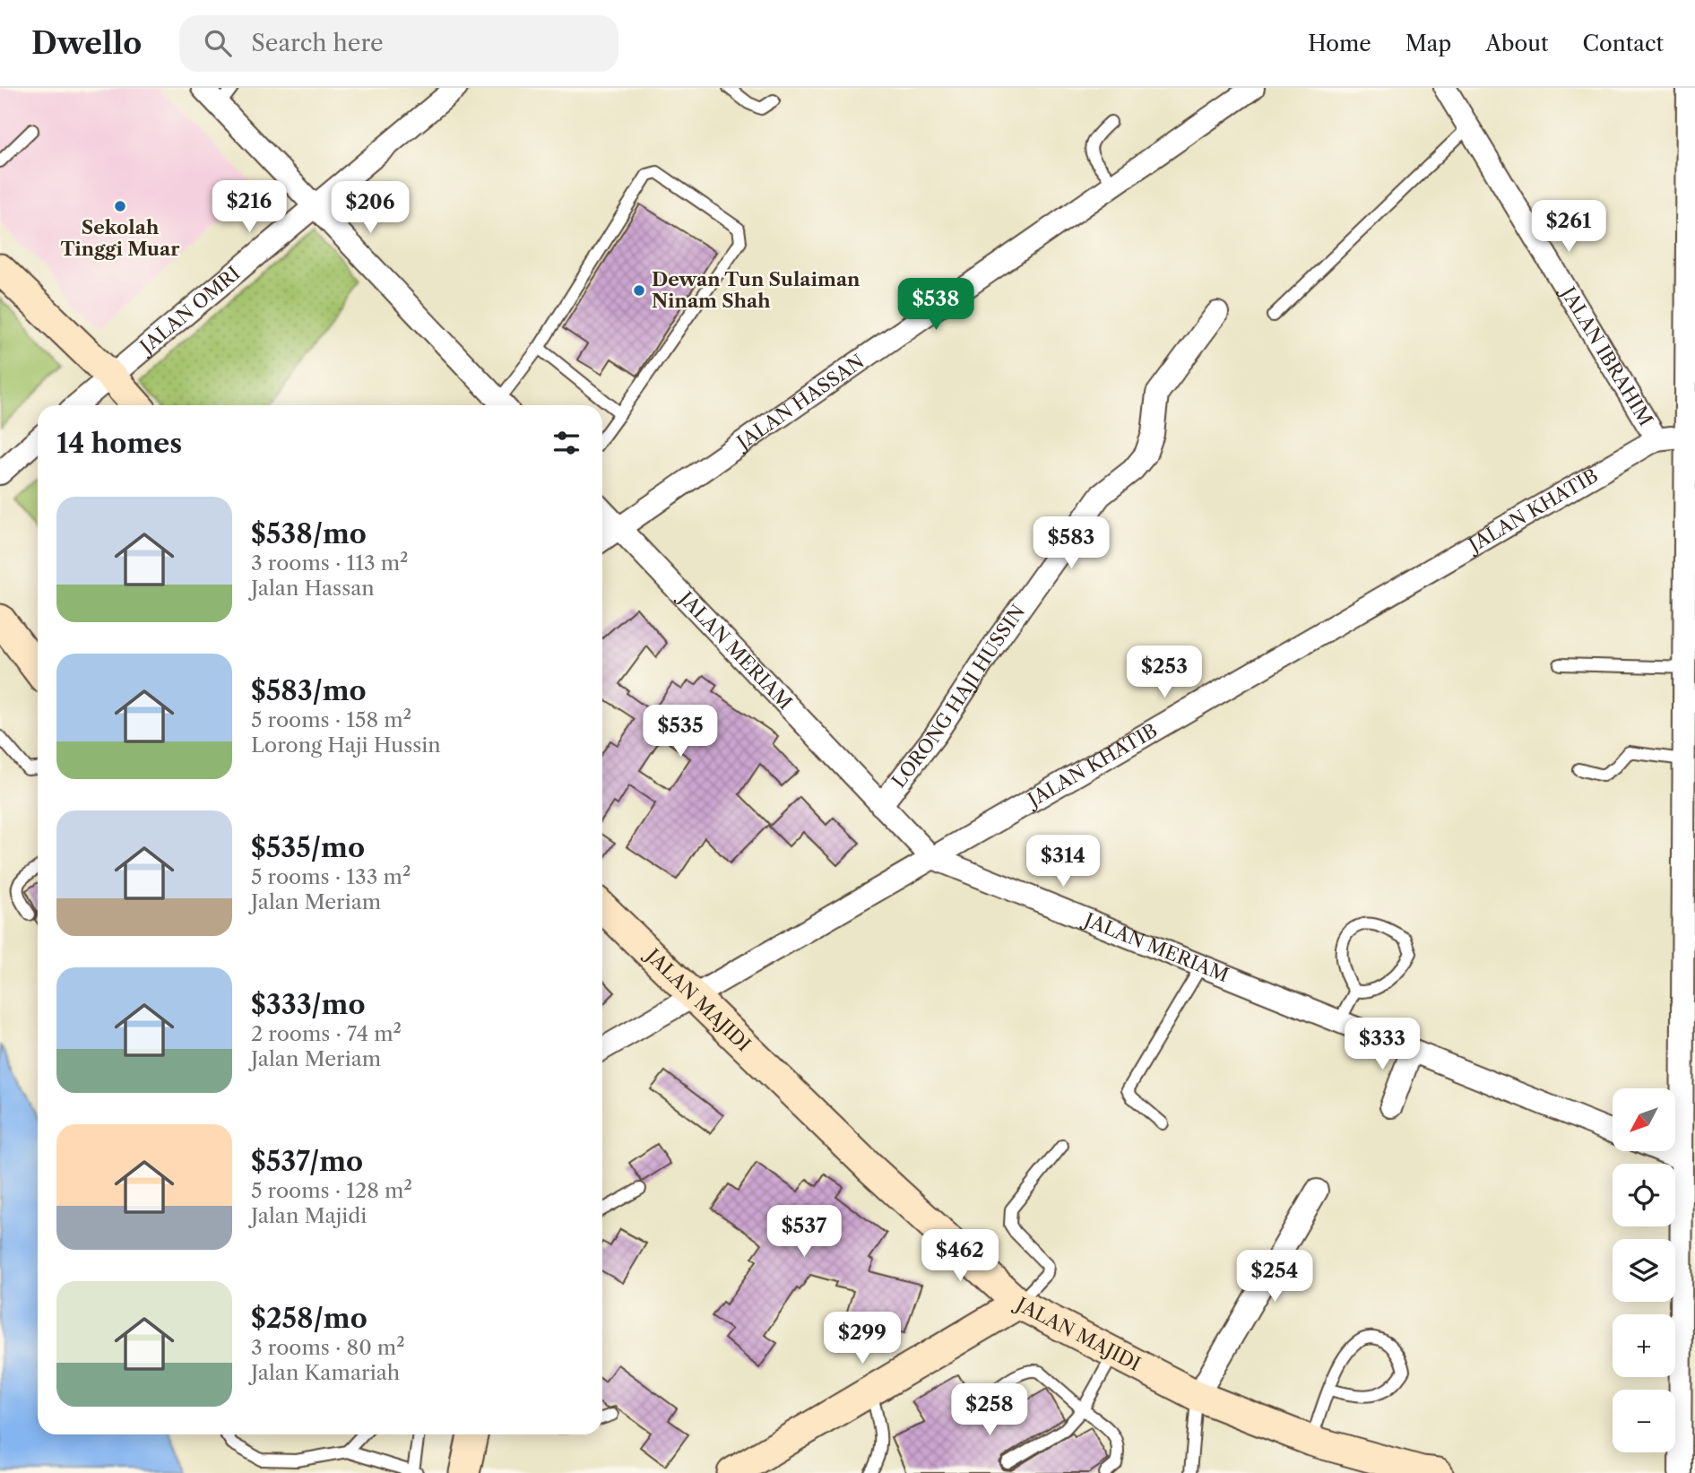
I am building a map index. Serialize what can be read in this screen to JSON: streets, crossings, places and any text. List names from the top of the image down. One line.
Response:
{"streets":{"street":["JALAN OMRI","JALAN IBRAHIM","JALAN HASSAN","JALAN KHATIB","JALAN MERIAM","LORONG HAJI HUSSIN","JALAN MAJIDI"]},"crossings":[["JALAN IBRAHIM","JALAN KHATIB"],["JALAN HASSAN","JALAN MERIAM"],["JALAN KHATIB","JALAN MERIAM"],["JALAN KHATIB","JALAN MAJIDI"],["JALAN MERIAM","LORONG HAJI HUSSIN"]],"places":["Sekolah Tinggi Muar","Dewan Tun Sulaiman Ninam Shah"],"north":"bottom left","page":{"header":"Dwello","search":"Search here","nav":["Home","Map","About","Contact"],"price":["$216","$206","$261","$538","$583","$253","$535","$314","$333","$537","$462","$254","$299","$258"],"heading":"14 homes","list":[{"name":"$538/mo","note":"3 rooms · 113 m² · Jalan Hassan"},{"name":"$583/mo","note":"5 rooms · 158 m² · Lorong Haji Hussin"},{"name":"$535/mo","note":"5 rooms · 133 m² · Jalan Meriam"},{"name":"$333/mo","note":"2 rooms · 74 m² · Jalan Meriam"},{"name":"$537/mo","note":"5 rooms · 128 m² · Jalan Majidi"},{"name":"$258/mo","note":"3 rooms · 80 m² · Jalan Kamariah"}],"map_buttons":["+","−"]}}
